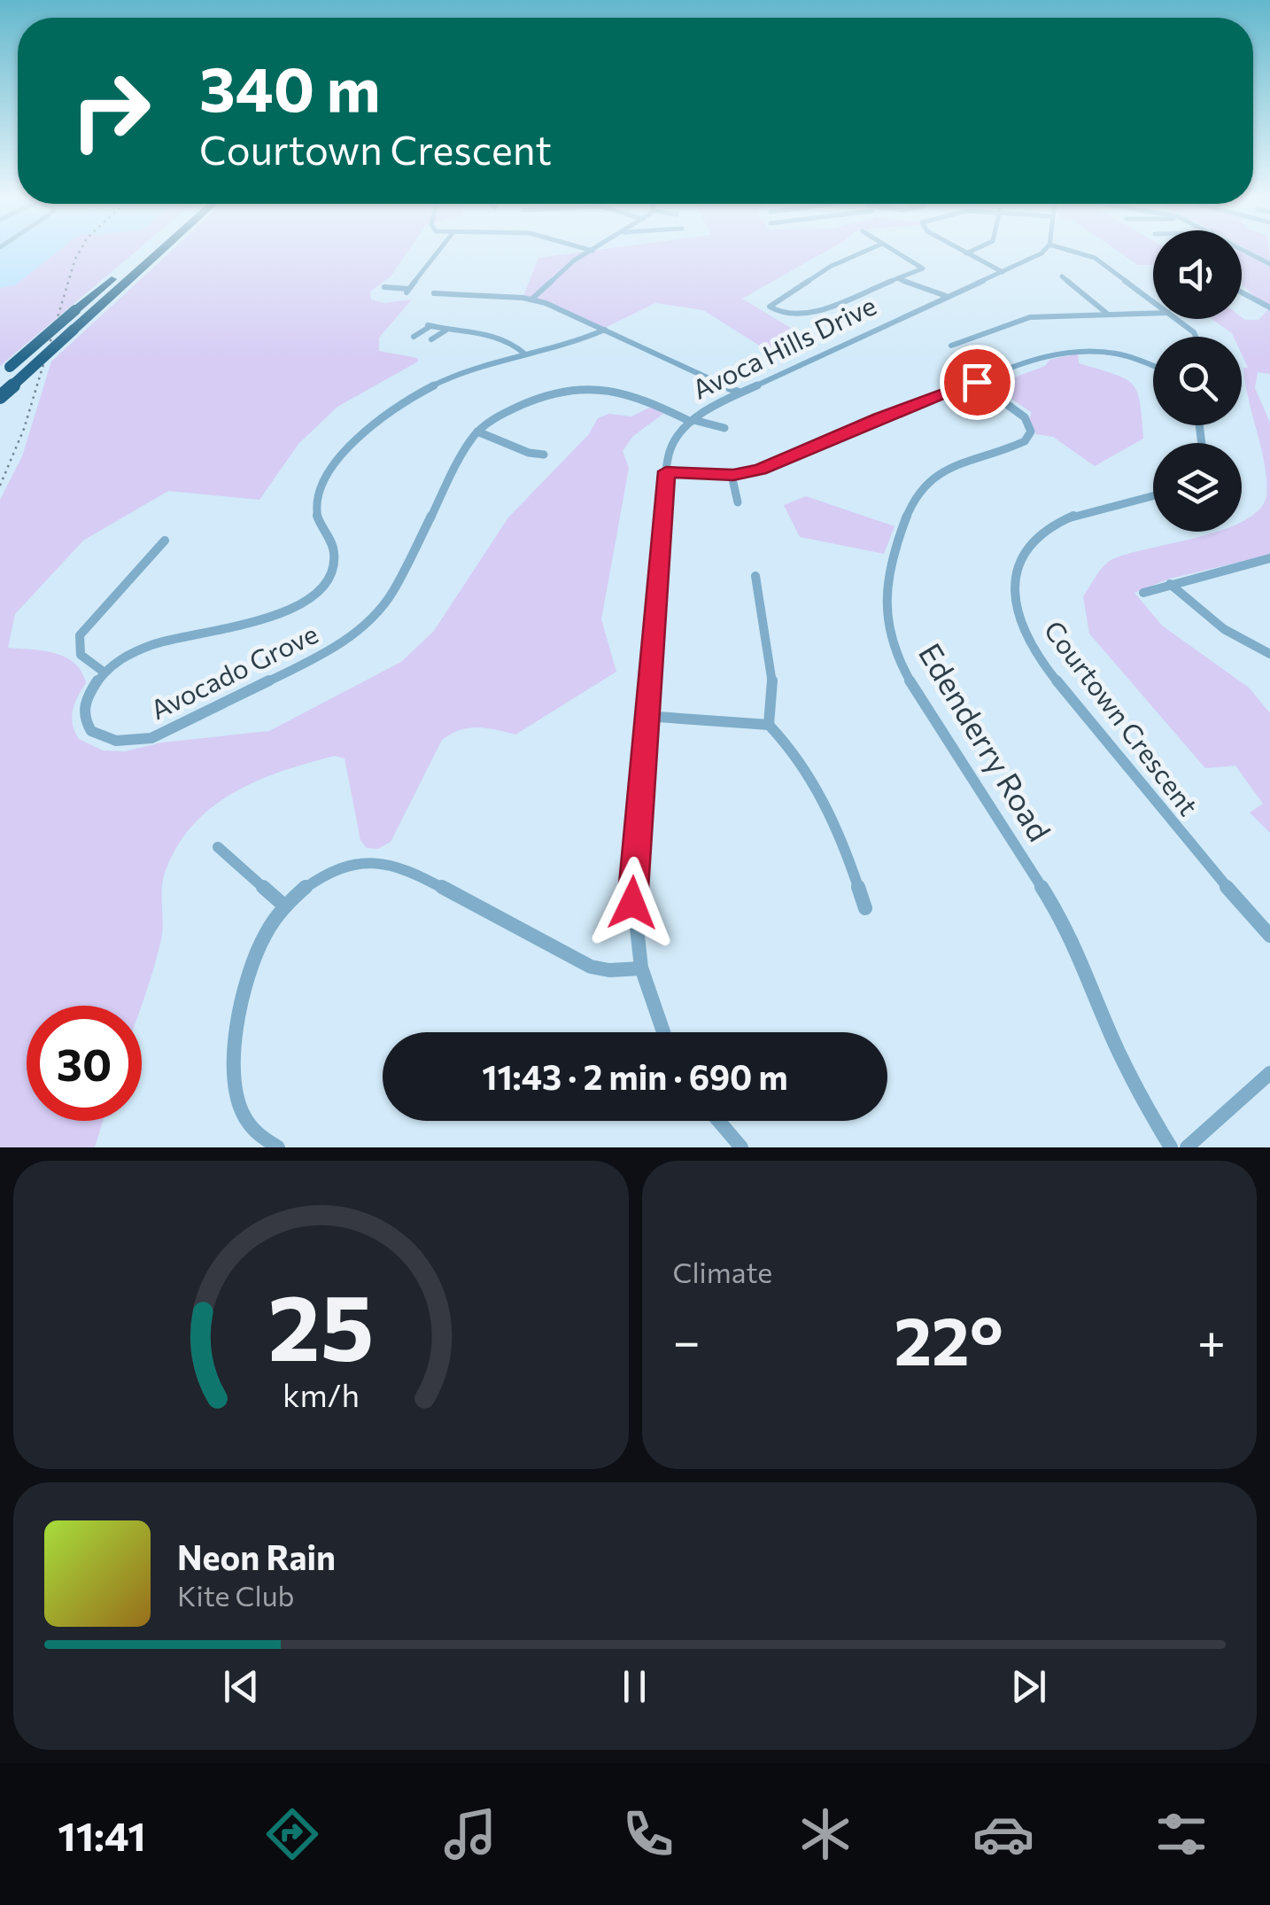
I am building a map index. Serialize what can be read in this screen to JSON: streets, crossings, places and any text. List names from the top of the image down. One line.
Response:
{"streets":{"street":["Avoca Hills Drive","Avocado Grove","Courtown Crescent","Edenderry Road"]},"crossings":[["Avoca Hills Drive","Avocado Grove"]],"page":{"turn":["340 m","Courtown Crescent"],"limit":"30","trip":"11:43 · 2 min · 690 m","tile":"Climate","heat":["−","22°","+"],"song":["Neon Rain","Kite Club"],"tabs":"11:41","gauge":["25","km/h"]}}
